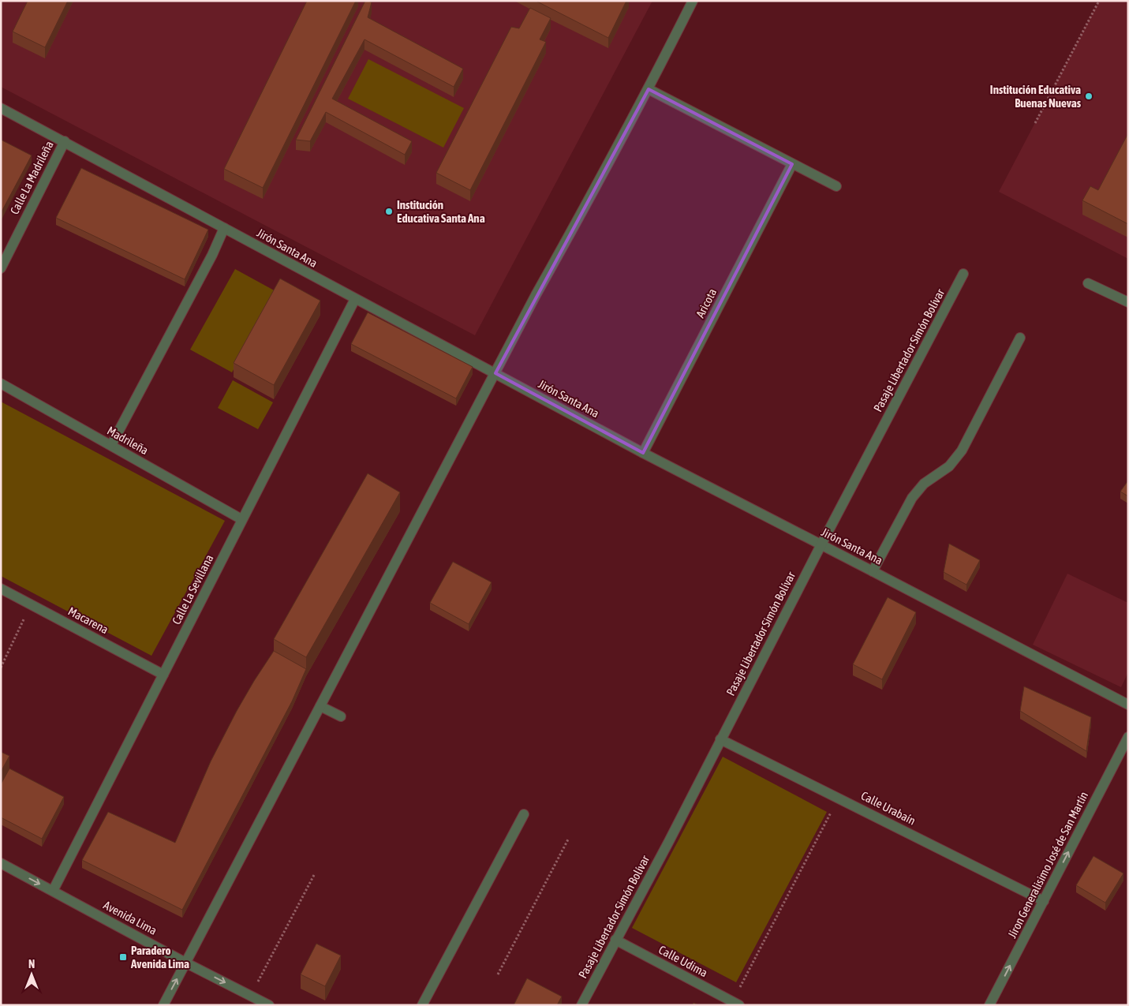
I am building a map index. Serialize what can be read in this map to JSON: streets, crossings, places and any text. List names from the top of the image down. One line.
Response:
{"streets":{"street":["Calle La Madrileña","Jirón Santa Ana","Aricota","Pasaje Libertador Simón Bolívar","Madrileña","Calle La Sevillana","Macarena","Calle Urabaín","Jíron Generalisimo José de San Martín","Avenida Lima","Calle Udima"]},"crossings":[["Calle La Madrileña","Jirón Santa Ana"],["Jirón Santa Ana","Aricota"],["Jirón Santa Ana","Pasaje Libertador Simón Bolívar"],["Jirón Santa Ana","Calle La Sevillana"],["Pasaje Libertador Simón Bolívar","Calle Urabaín"],["Pasaje Libertador Simón Bolívar","Calle Udima"],["Madrileña","Calle La Sevillana"],["Calle La Sevillana","Macarena"],["Calle La Sevillana","Avenida Lima"],["Calle Urabaín","Jíron Generalisimo José de San Martín"]],"one_way":["Jíron Generalisimo José de San Martín","Avenida Lima"],"places":{"other":["Institución Educativa Buenas Nuevas","Institución Educativa Santa Ana"],"transit":["Paradero Avenida Lima"]},"north":"top"}
